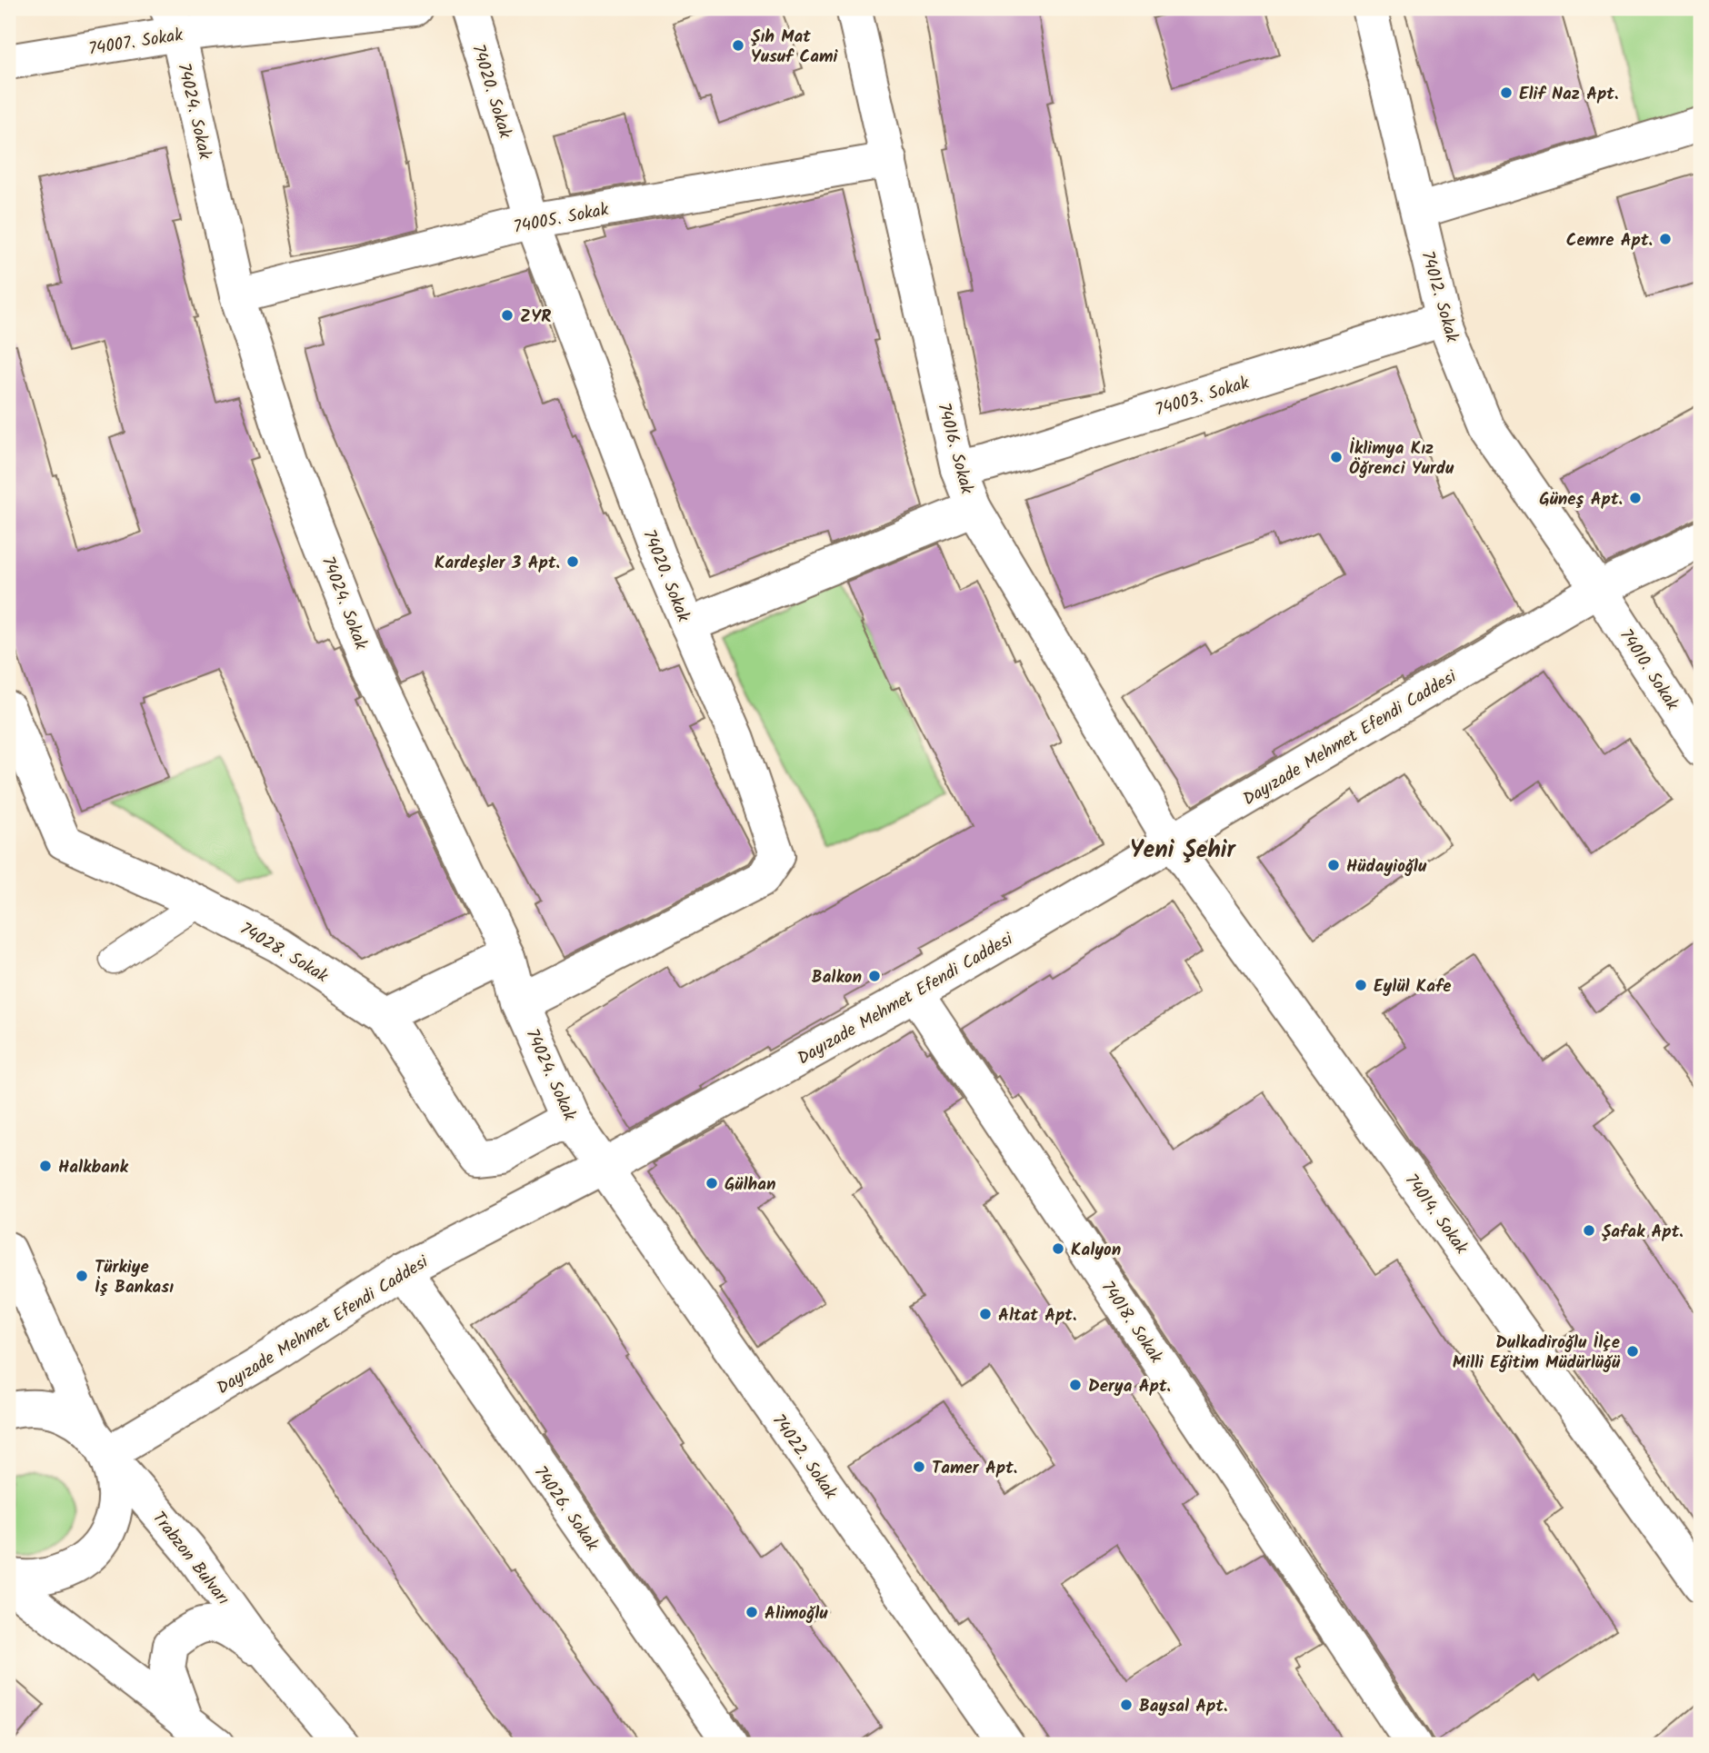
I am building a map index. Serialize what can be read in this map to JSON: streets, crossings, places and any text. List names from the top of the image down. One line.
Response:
{"streets":{"street":["74007. Sokak","74020. Sokak","74024. Sokak","74005. Sokak","74012. Sokak","74003. Sokak","74016. Sokak","74010. Sokak","Dayızade Mehmet Efendi Caddesi","74028. Sokak","74014. Sokak","74018. Sokak","74022. Sokak","74026. Sokak","Trabzon Bulvarı"]},"crossings":[["74007. Sokak","74024. Sokak"],["74020. Sokak","74024. Sokak"],["74020. Sokak","74005. Sokak"],["74024. Sokak","74005. Sokak"],["74024. Sokak","Dayızade Mehmet Efendi Caddesi"],["74024. Sokak","74028. Sokak"],["74024. Sokak","74022. Sokak"],["74005. Sokak","74016. Sokak"],["74012. Sokak","74003. Sokak"],["74012. Sokak","74010. Sokak"],["74012. Sokak","Dayızade Mehmet Efendi Caddesi"],["74003. Sokak","74016. Sokak"],["74016. Sokak","Dayızade Mehmet Efendi Caddesi"],["74016. Sokak","74014. Sokak"],["74010. Sokak","Dayızade Mehmet Efendi Caddesi"],["Dayızade Mehmet Efendi Caddesi","74014. Sokak"],["Dayızade Mehmet Efendi Caddesi","74018. Sokak"],["Dayızade Mehmet Efendi Caddesi","74022. Sokak"],["Dayızade Mehmet Efendi Caddesi","74026. Sokak"],["Dayızade Mehmet Efendi Caddesi","Trabzon Bulvarı"]],"districts":["Yeni Şehir"],"places":["Şıh Mat Yusuf Cami","Elif Naz Apt.","Cemre Apt.","ZYR","İklimya Kız Öğrenci Yurdu","Güneş Apt.","Kardeşler 3 Apt.","Hüdayioğlu","Balkon","Eylül Kafe","Halkbank","Gülhan","Şafak Apt.","Kalyon","Türkiye İş Bankası","Altat Apt.","Dulkadiroğlu İlçe Milli Eğitim Müdürlüğü","Derya Apt.","Tamer Apt.","Alimoğlu","Baysal Apt."]}
